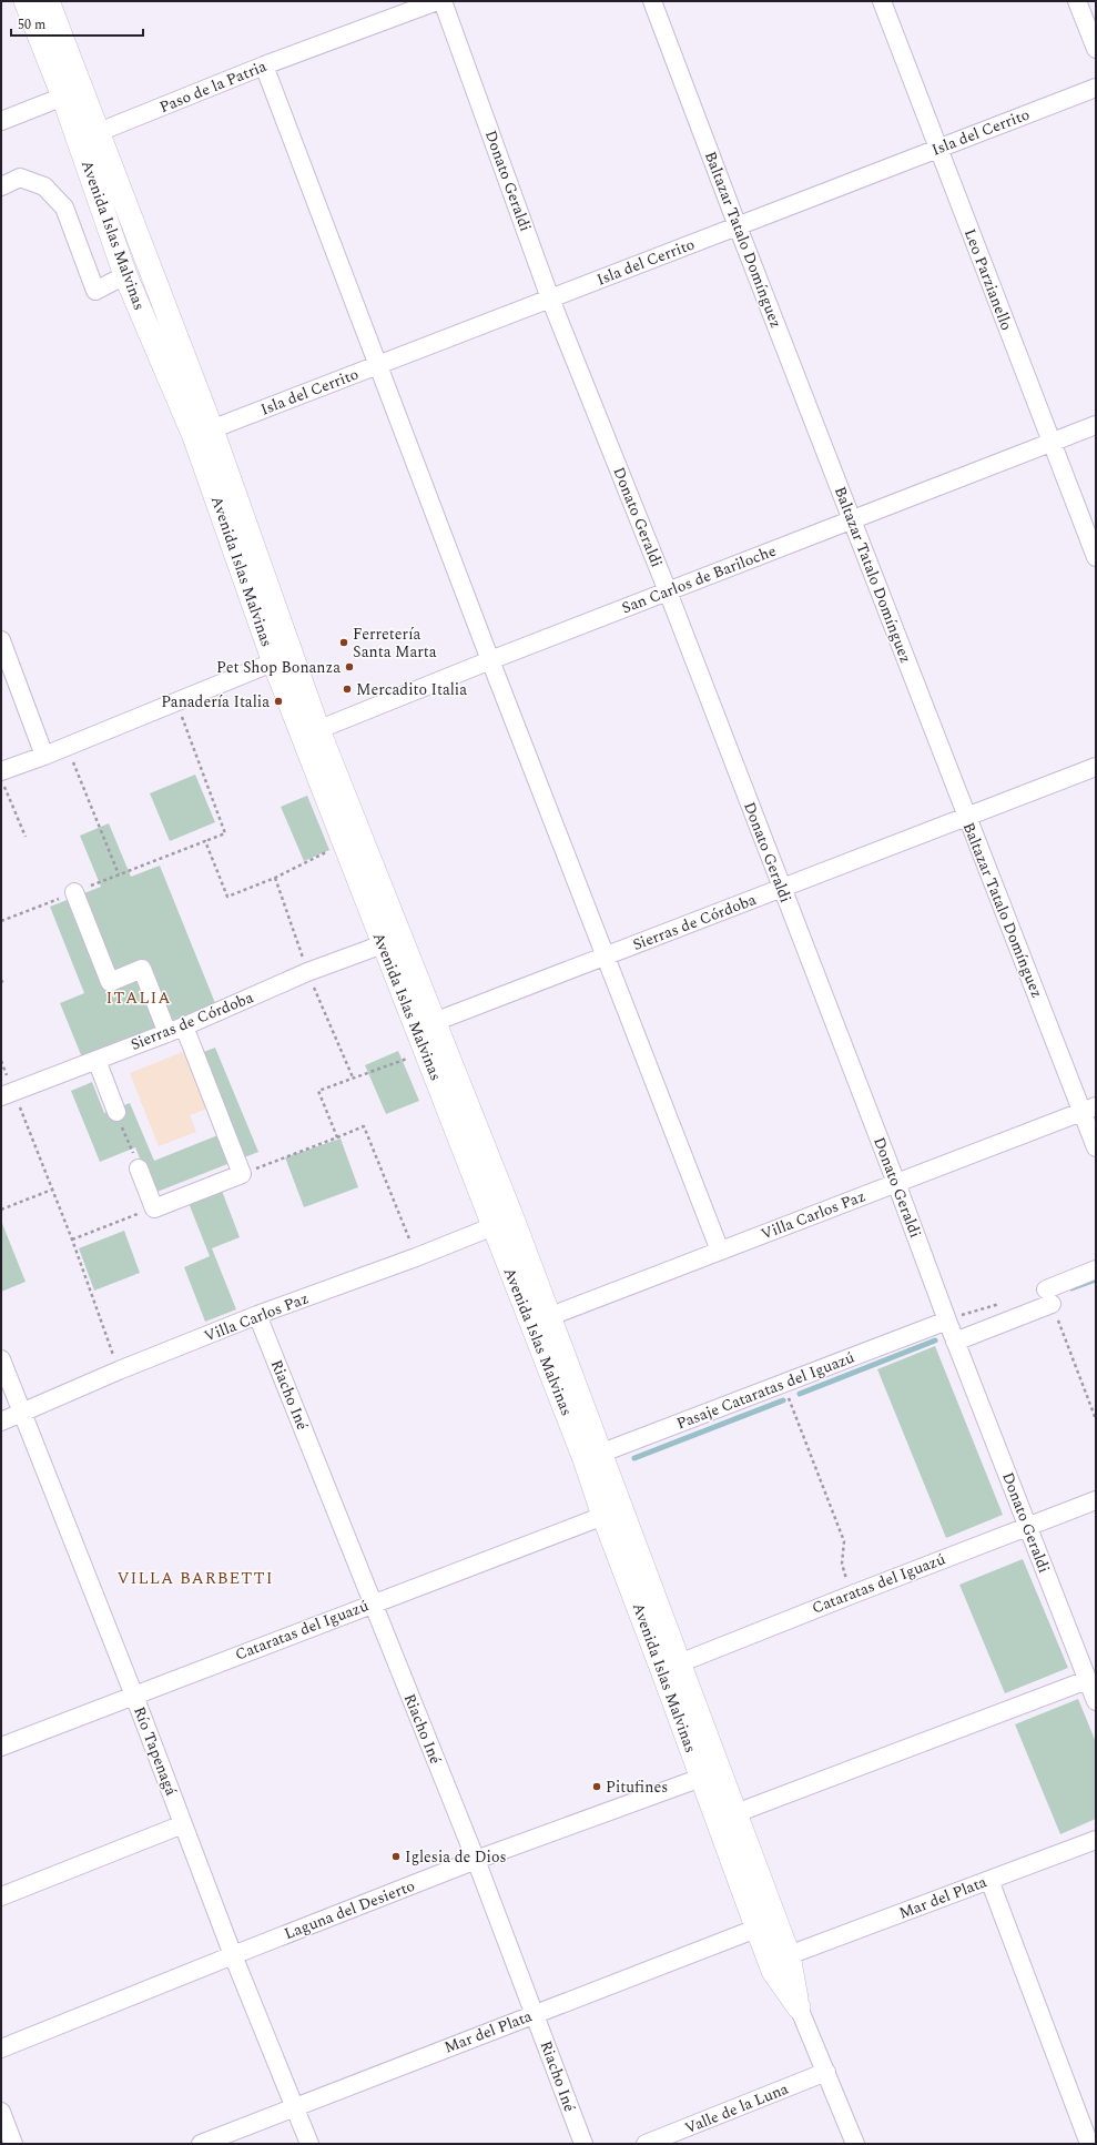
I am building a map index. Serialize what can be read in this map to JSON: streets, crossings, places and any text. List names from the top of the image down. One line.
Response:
{"streets":{"main road":["Avenida Islas Malvinas"],"street":["Paso de la Patria","Isla del Cerrito","Donato Geraldi","Baltazar Tatalo Domínguez","Leo Parzianello","San Carlos de Bariloche","Sierras de Córdoba","Villa Carlos Paz","Pasaje Cataratas del Iguazú","Riacho Iné","Cataratas del Iguazú","Río Tapenagá","Mar del Plata","Laguna del Desierto","Valle de la Luna"]},"crossings":[["Paso de la Patria","Avenida Islas Malvinas"],["Isla del Cerrito","Donato Geraldi"],["Isla del Cerrito","Avenida Islas Malvinas"],["Isla del Cerrito","Baltazar Tatalo Domínguez"],["Isla del Cerrito","Leo Parzianello"],["Donato Geraldi","San Carlos de Bariloche"],["Donato Geraldi","Sierras de Córdoba"],["Donato Geraldi","Villa Carlos Paz"],["Donato Geraldi","Pasaje Cataratas del Iguazú"],["Donato Geraldi","Cataratas del Iguazú"],["Avenida Islas Malvinas","San Carlos de Bariloche"],["Avenida Islas Malvinas","Sierras de Córdoba"],["Avenida Islas Malvinas","Villa Carlos Paz"],["Avenida Islas Malvinas","Pasaje Cataratas del Iguazú"],["Avenida Islas Malvinas","Cataratas del Iguazú"],["Avenida Islas Malvinas","Mar del Plata"],["Avenida Islas Malvinas","Laguna del Desierto"],["Avenida Islas Malvinas","Valle de la Luna"],["Baltazar Tatalo Domínguez","San Carlos de Bariloche"],["Baltazar Tatalo Domínguez","Sierras de Córdoba"],["Baltazar Tatalo Domínguez","Villa Carlos Paz"],["Leo Parzianello","San Carlos de Bariloche"],["Villa Carlos Paz","Riacho Iné"],["Villa Carlos Paz","Río Tapenagá"],["Riacho Iné","Cataratas del Iguazú"],["Riacho Iné","Mar del Plata"],["Riacho Iné","Laguna del Desierto"],["Cataratas del Iguazú","Río Tapenagá"],["Río Tapenagá","Mar del Plata"],["Río Tapenagá","Laguna del Desierto"]],"districts":["ITALIA","VILLA BARBETTI"],"places":["Ferretería Santa Marta","Pet Shop Bonanza","Mercadito Italia","Panadería Italia","Pitufines","Iglesia de Dios"],"scale_bar":"50 m"}
